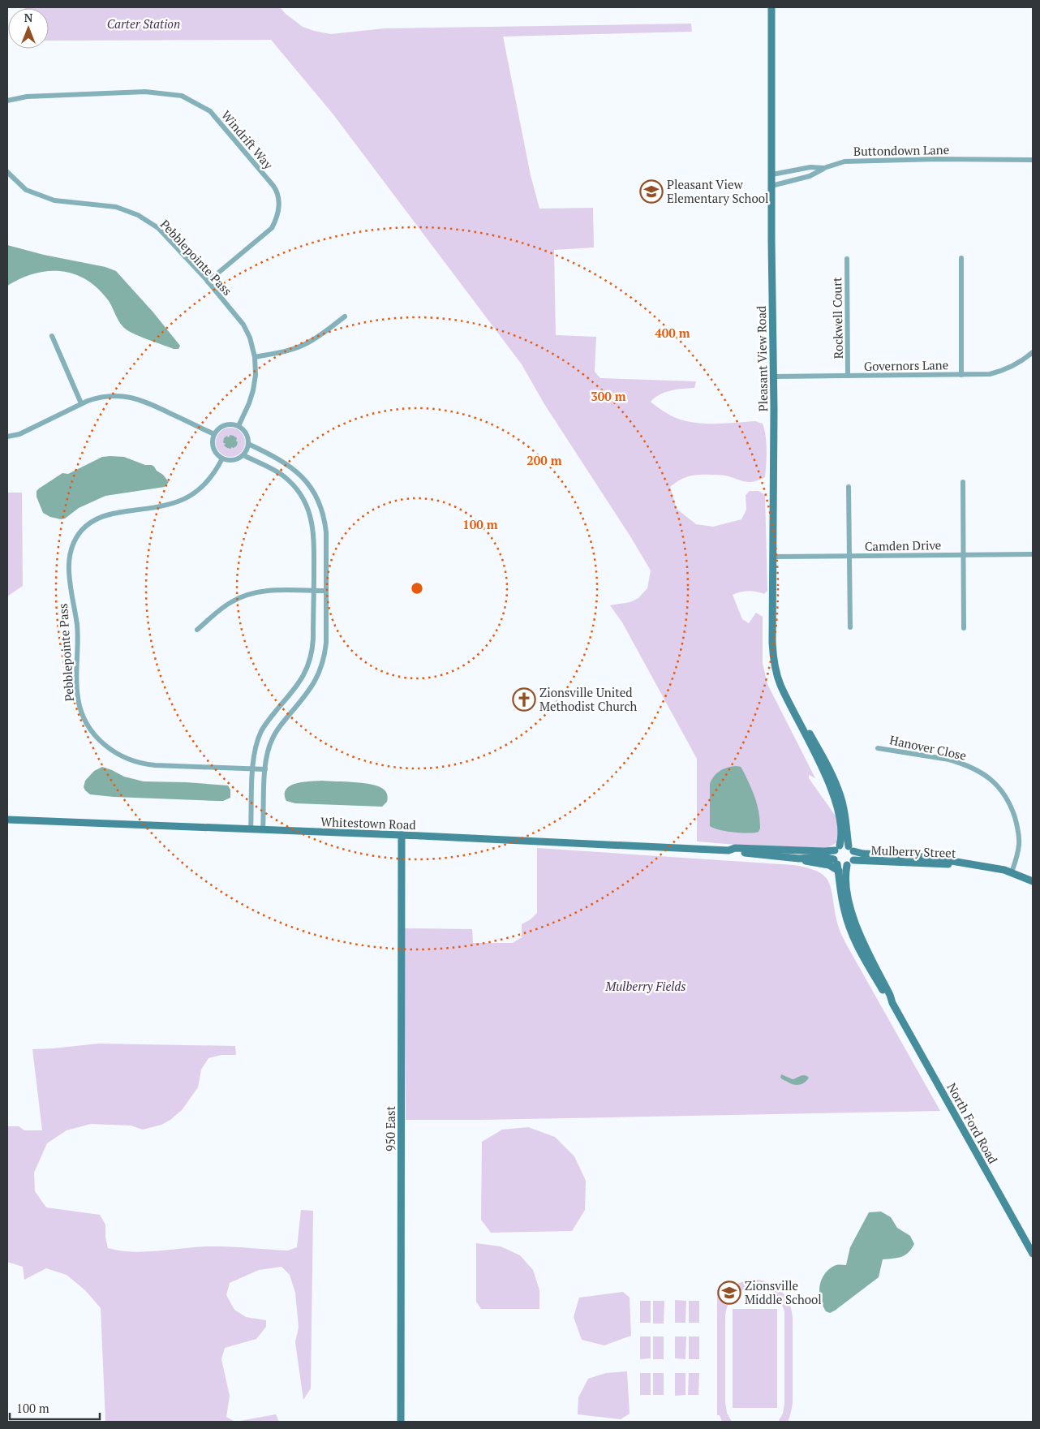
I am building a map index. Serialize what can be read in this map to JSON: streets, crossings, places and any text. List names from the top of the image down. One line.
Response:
{"streets":{"street":["Windrift Way","Buttondown Lane","Pebblepointe Pass","Rockwell Court","Pleasant View Road","Governors Lane","Camden Drive","Hanover Close","Whitestown Road","Mulberry Street","North Ford Road","950 East"]},"crossings":[["Windrift Way","Pebblepointe Pass"],["Buttondown Lane","Pleasant View Road"],["Rockwell Court","Governors Lane"],["Pleasant View Road","Governors Lane"],["Pleasant View Road","Camden Drive"],["Pleasant View Road","Whitestown Road"],["Pleasant View Road","Mulberry Street"],["Pleasant View Road","North Ford Road"],["Hanover Close","Mulberry Street"],["Whitestown Road","Mulberry Street"],["Whitestown Road","North Ford Road"],["Whitestown Road","950 East"],["Mulberry Street","North Ford Road"]],"parks":["Carter Station","Mulberry Fields"],"places":{"school or university":["Pleasant View Elementary School","Zionsville Middle School"],"church":["Zionsville United Methodist Church"]},"scale_bar":"100 m","north":"top","rings":["400 m","300 m","200 m","100 m"]}
